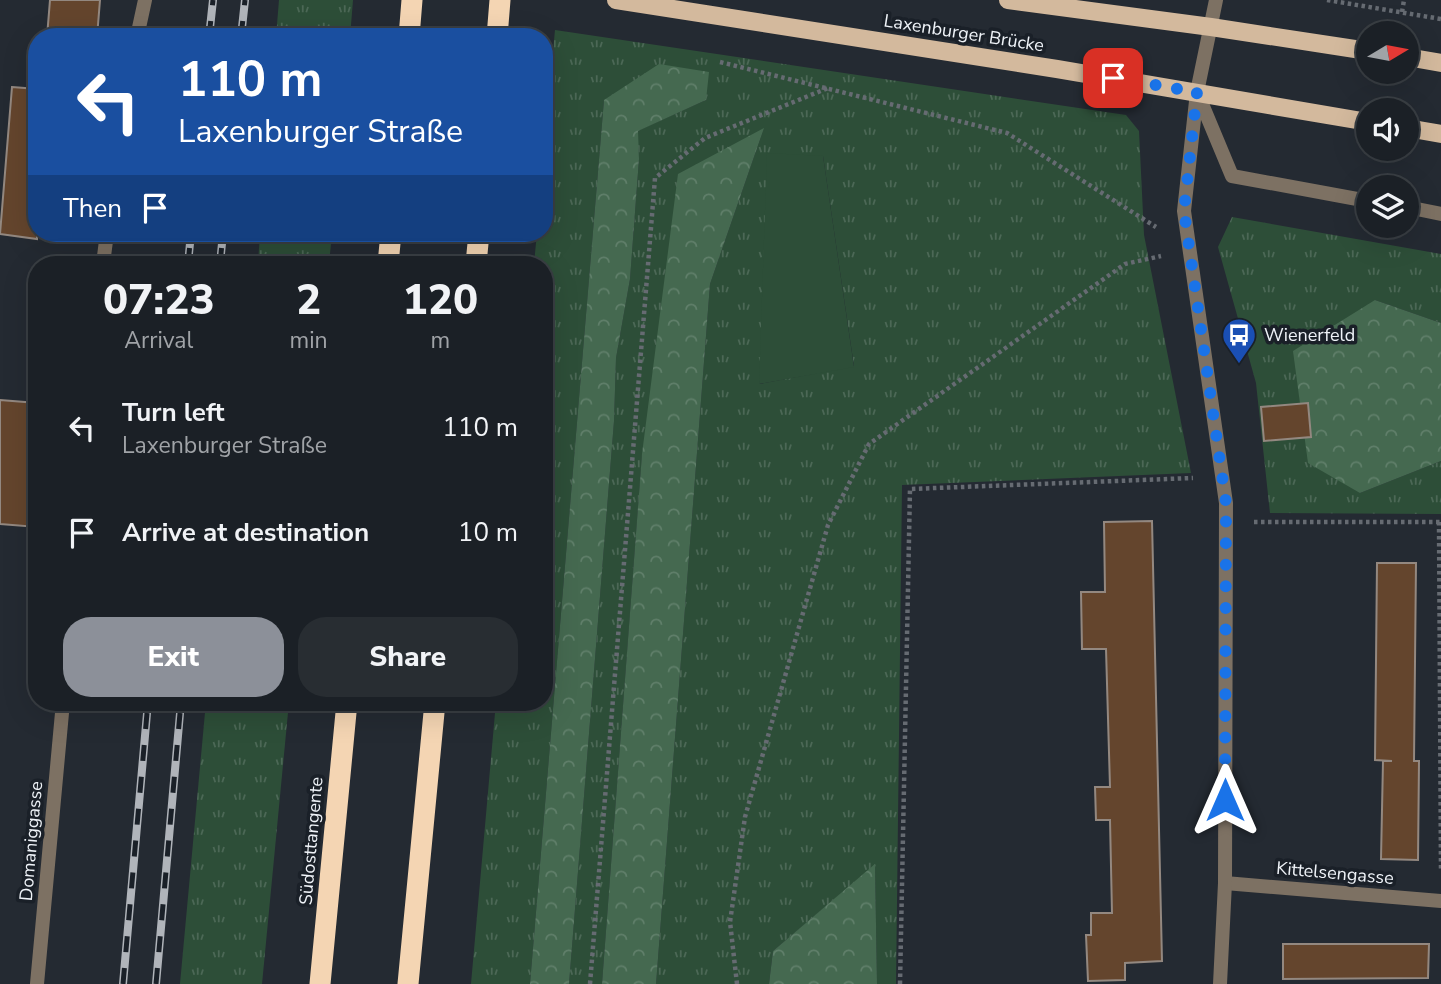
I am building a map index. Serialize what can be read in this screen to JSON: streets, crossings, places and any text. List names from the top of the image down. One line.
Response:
{"streets":{"highway":["Südosttangente"],"main road":["Laxenburger Brücke"],"street":["Domaniggasse","Kittelsengasse"]},"places":{"bus stop":["Wienerfeld"]},"north":"right","page":{"turn":["110 m","Laxenburger Straße"],"then":"Then","eta":["07:23","Arrival","2","min","120","m"],"list":[{"name":"Turn left","note":"Laxenburger Straße","value":"110 m"},{"name":"Arrive at destination","value":"10 m"}],"buttons":["Exit","Share"]}}
